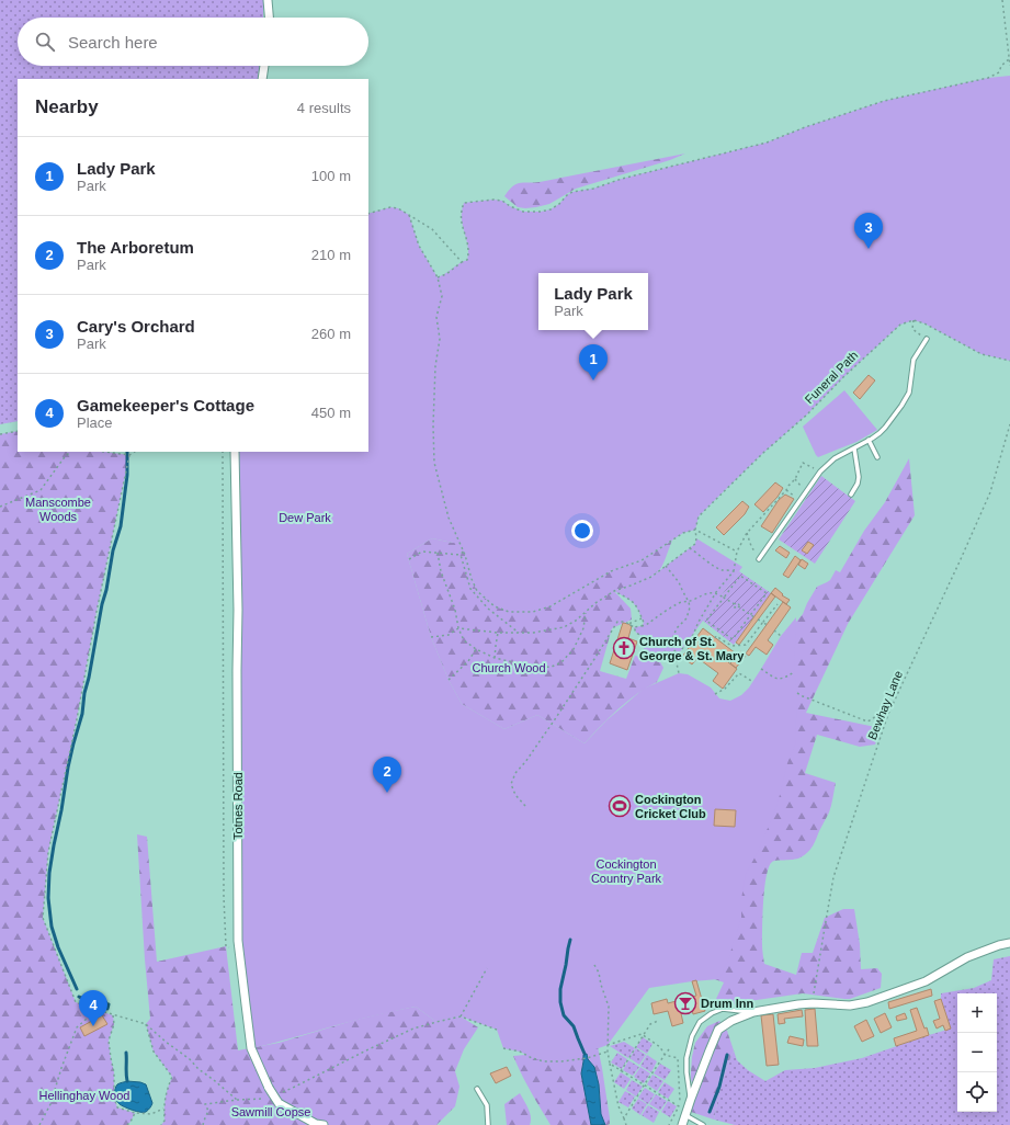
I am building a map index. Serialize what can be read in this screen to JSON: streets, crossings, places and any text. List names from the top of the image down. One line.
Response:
{"streets":{"street":["Totnes Road"],"path":["Funeral Path","Bewhay Lane"]},"parks":["Manscombe Woods","Dew Park","Church Wood","Cockington Country Park","Hellinghay Wood","Sawmill Copse"],"places":{"church":["Church of St. George & St. Mary"],"sports":["Cockington Cricket Club"],"bar":["Drum Inn"]},"page":{"search":"Search here","heading":["Nearby","4 results"],"list":[{"mark":"1","name":"Lady Park","note":"Park","value":"100 m"},{"mark":"2","name":"The Arboretum","note":"Park","value":"210 m"},{"mark":"3","name":"Cary's Orchard","note":"Park","value":"260 m"},{"mark":"4","name":"Gamekeeper's Cottage","note":"Place","value":"450 m"}],"pins":["3","1","2","4"],"popup":["Lady Park","Park"],"map_buttons":["+","−"]}}
